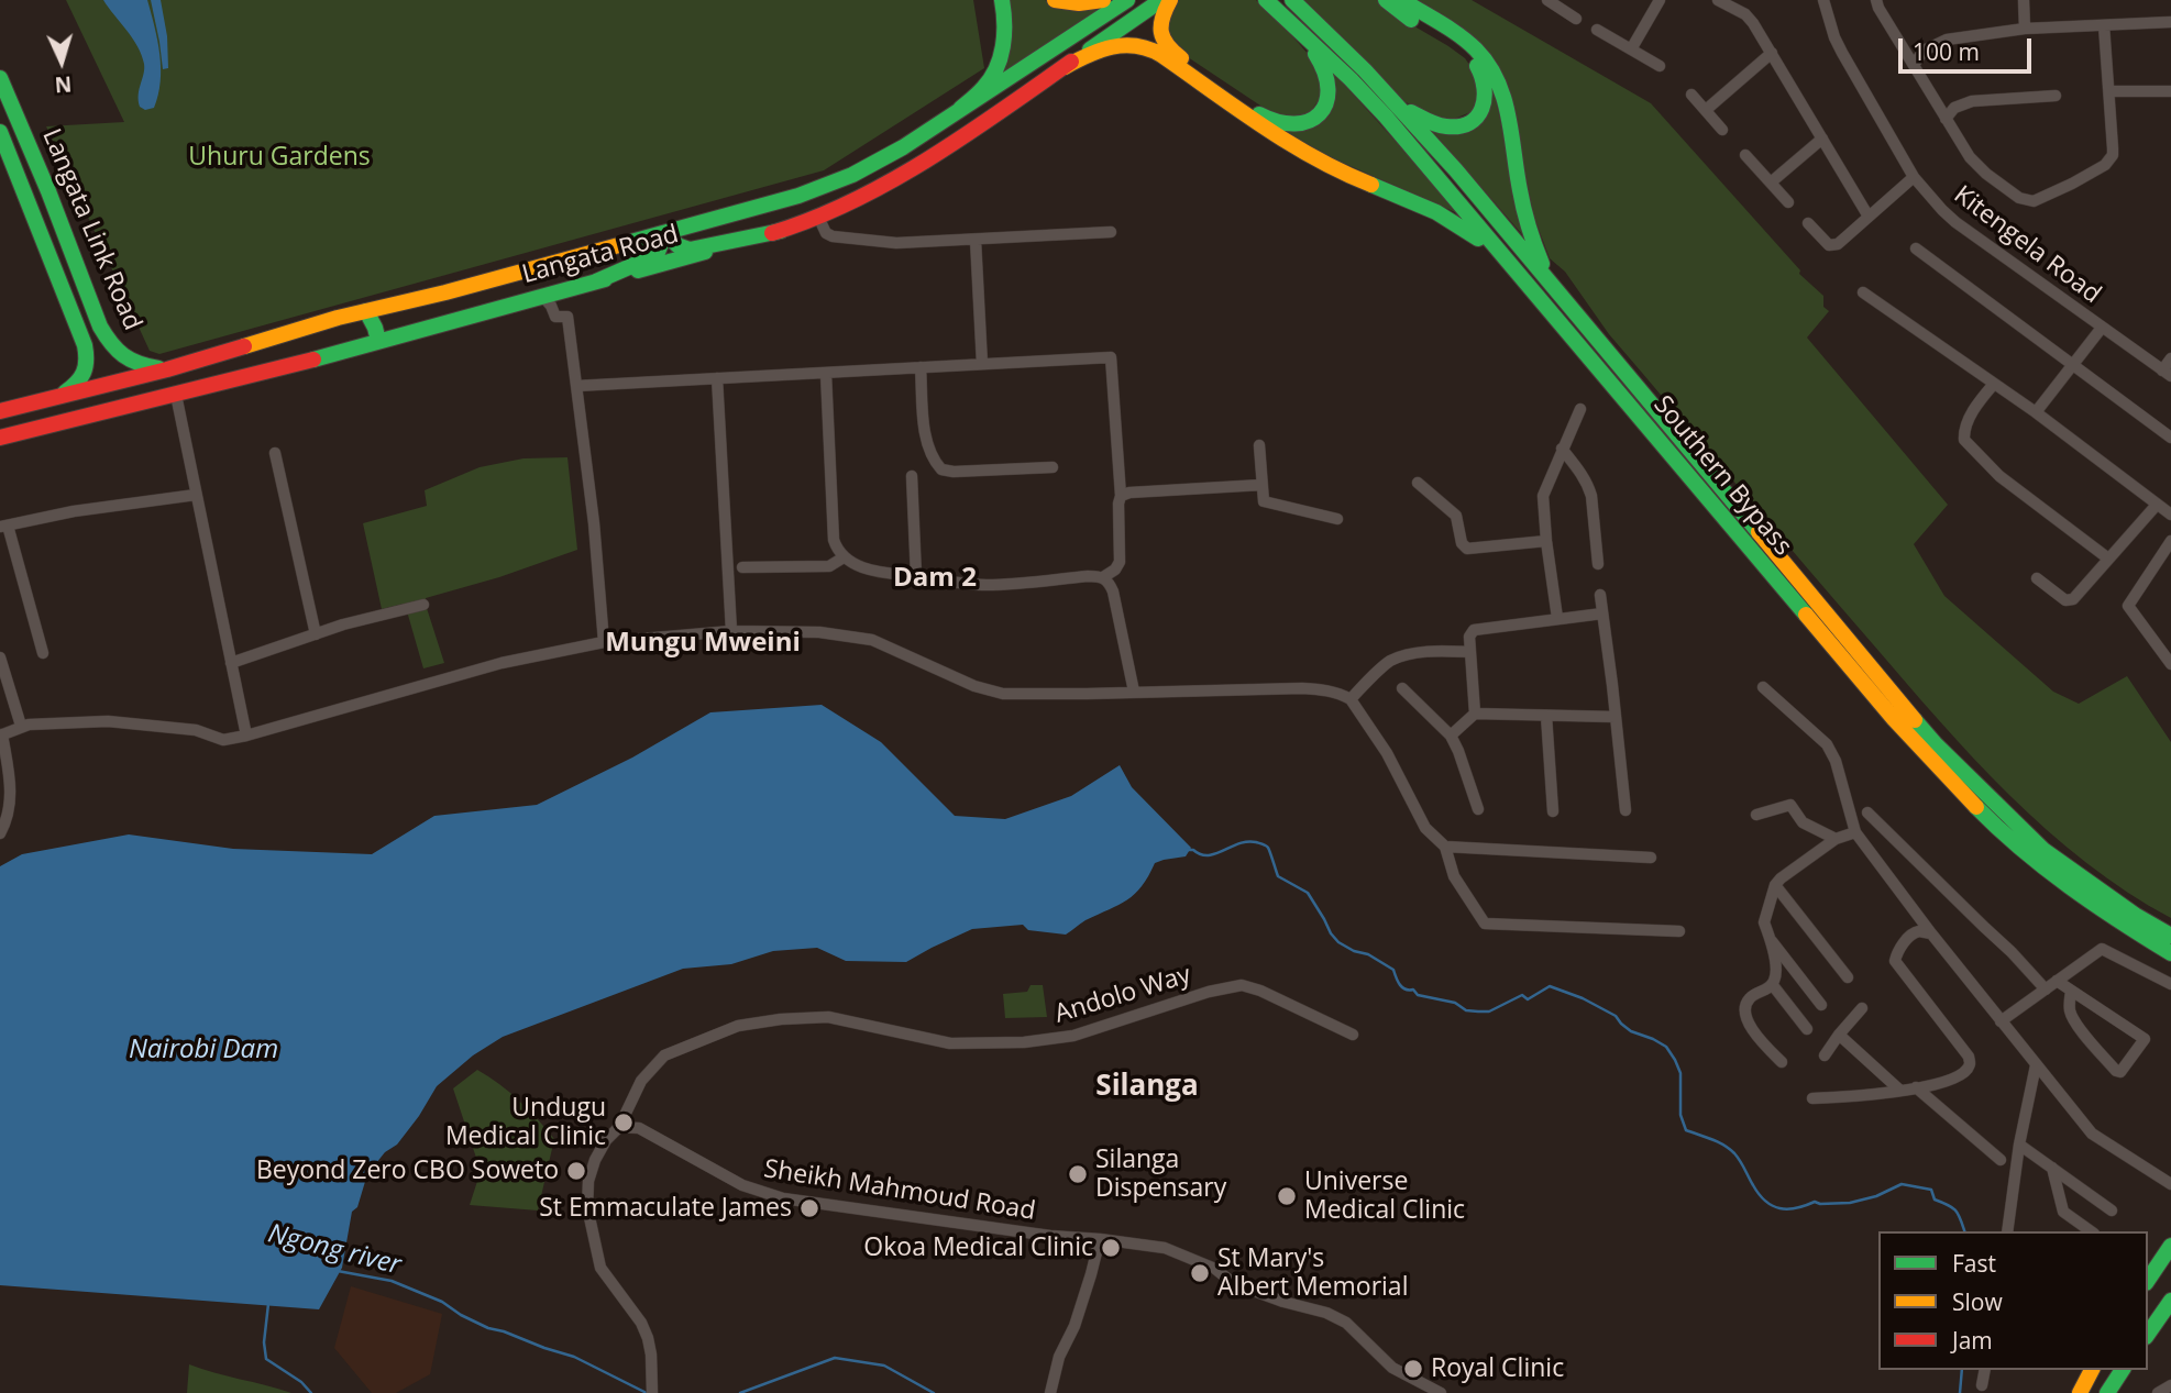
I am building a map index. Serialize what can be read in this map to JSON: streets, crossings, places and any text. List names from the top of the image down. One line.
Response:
{"streets":{"main road":["Langata Link Road","Langata Road","Southern Bypass"],"street":["Kitengela Road","Andolo Way","Sheikh Mahmoud Road"]},"crossings":[["Langata Link Road","Langata Road"],["Andolo Way","Sheikh Mahmoud Road"]],"districts":["Dam 2","Mungu Mweini","Silanga"],"water":["Nairobi Dam","Ngong river"],"parks":["Uhuru Gardens"],"places":["Undugu Medical Clinic","Beyond Zero CBO Soweto","Silanga Dispensary","Universe Medical Clinic","St Emmaculate James","Okoa Medical Clinic","St Mary's Albert Memorial","Royal Clinic"],"legend":["Fast","Slow","Jam"],"scale_bar":"100 m","north":"bottom"}
